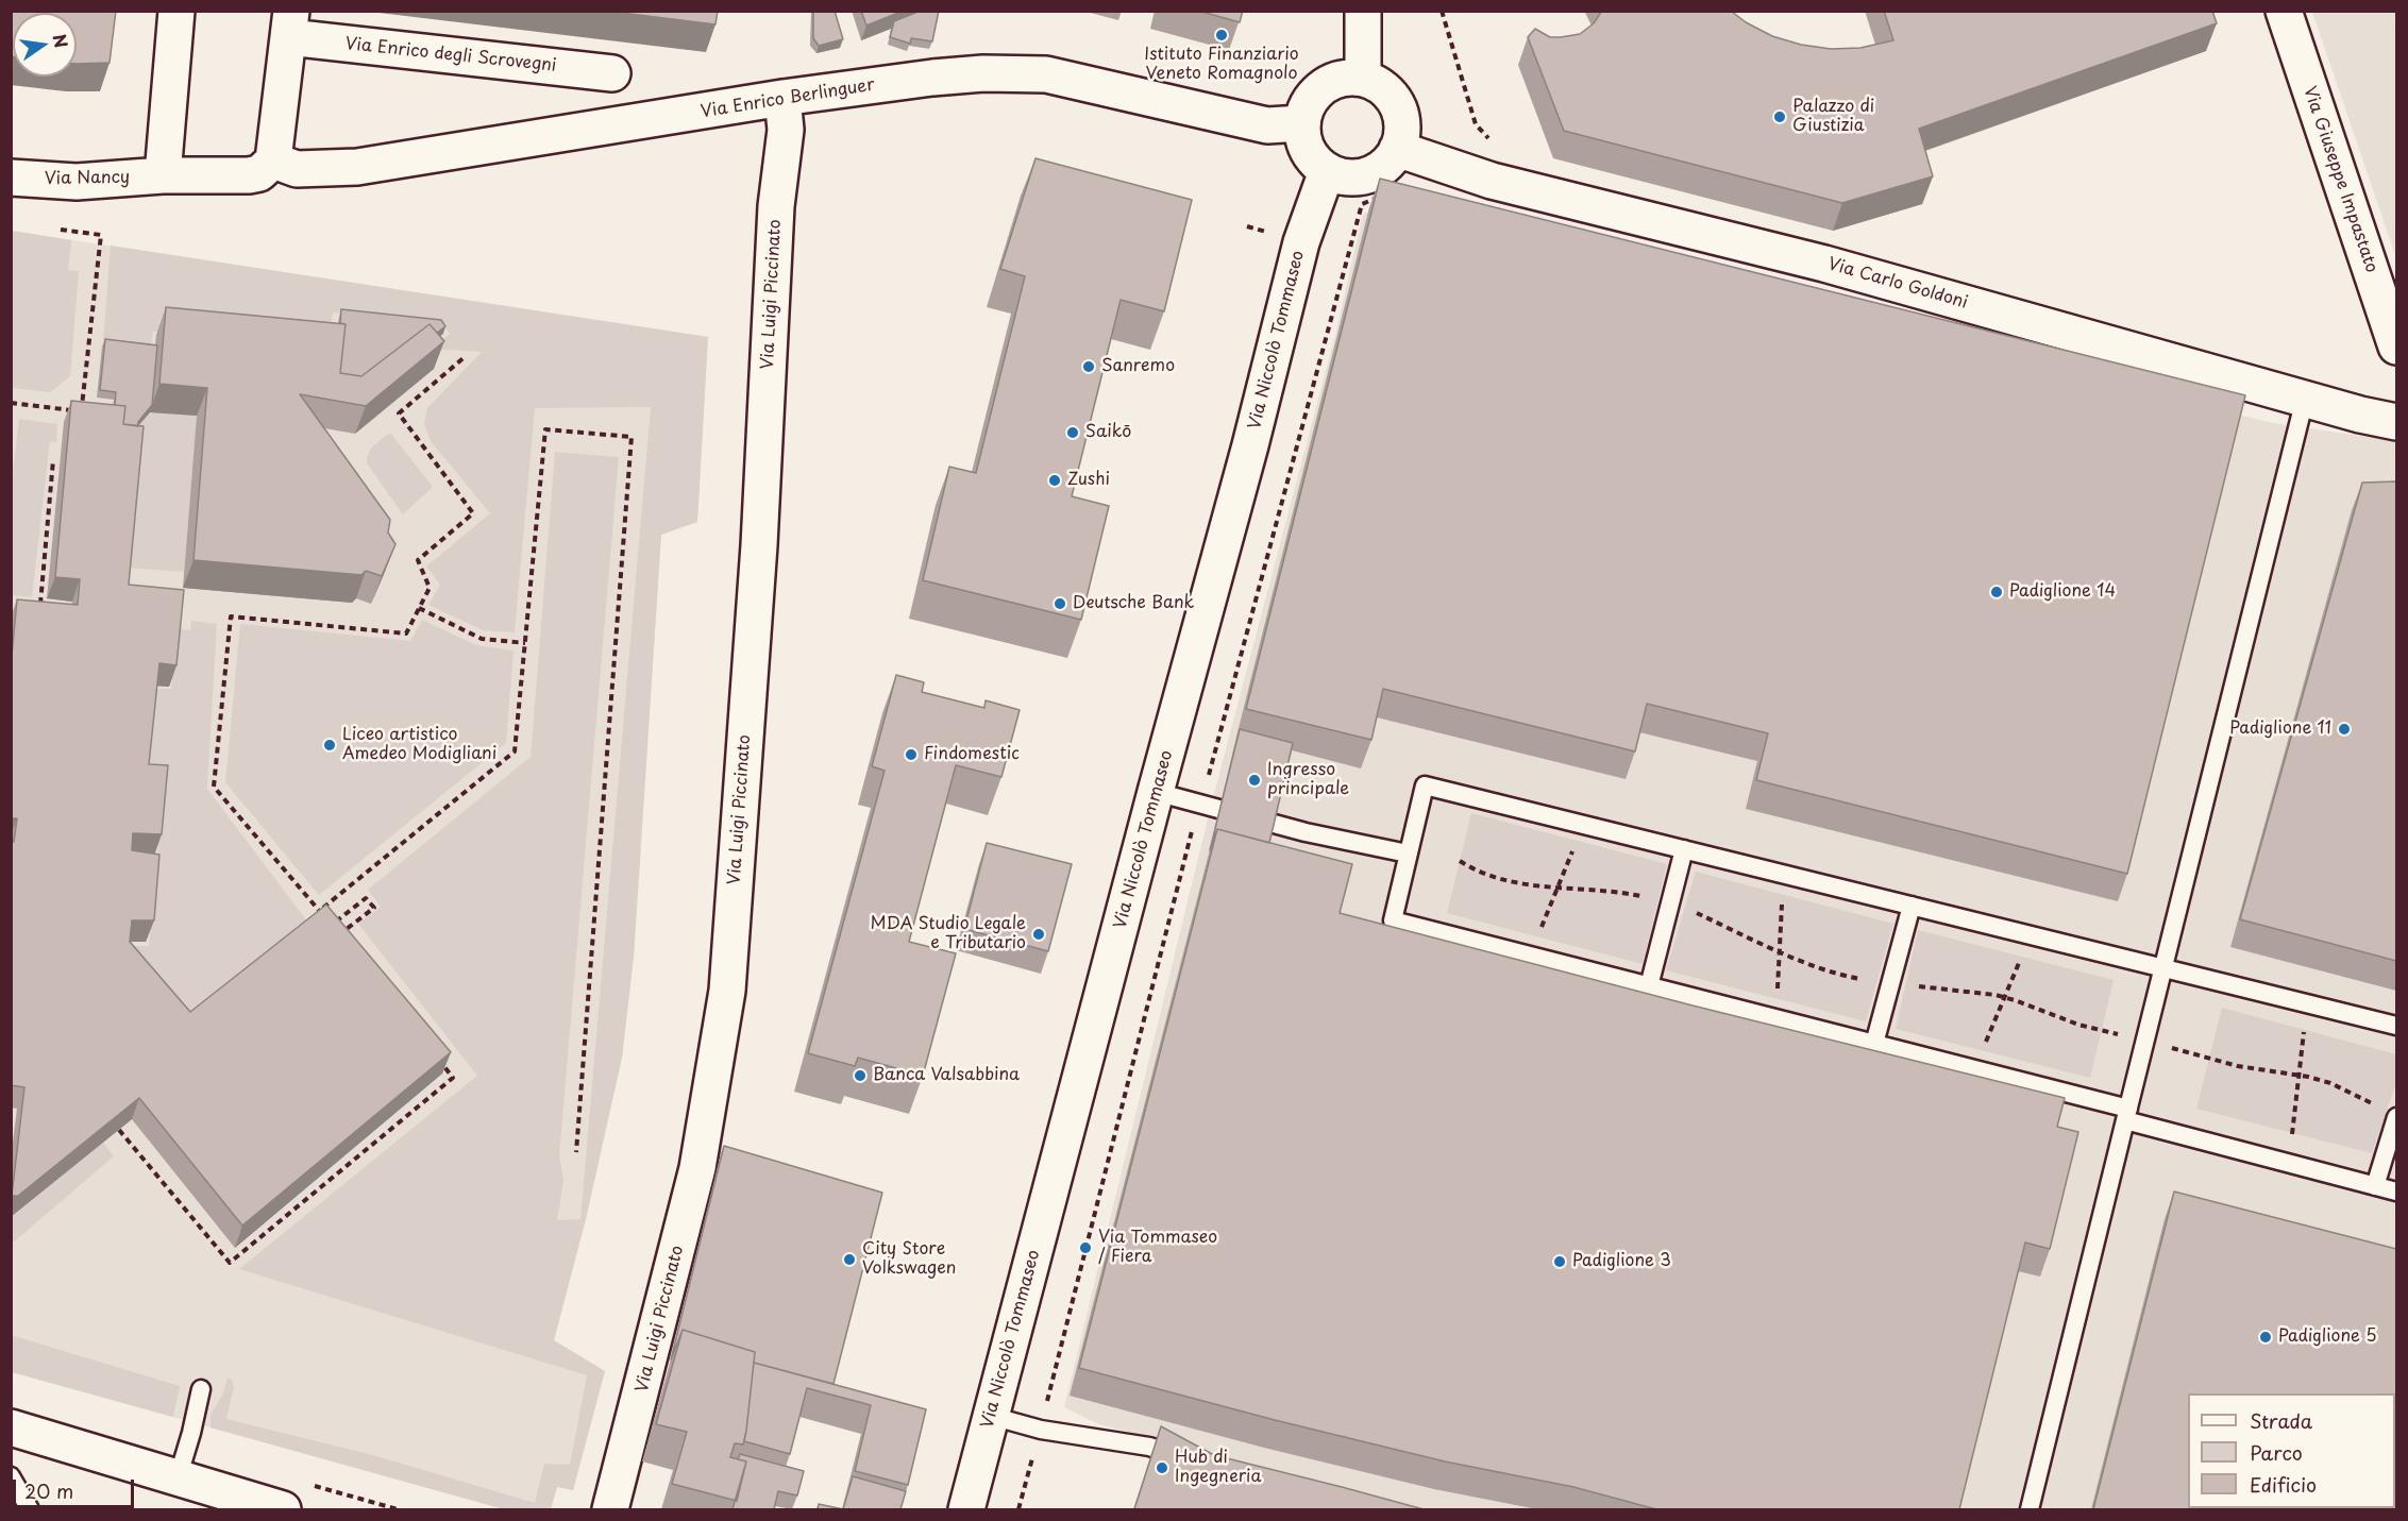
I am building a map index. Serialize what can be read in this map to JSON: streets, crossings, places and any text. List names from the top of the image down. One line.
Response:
{"streets":{"street":["Via Enrico degli Scrovegni","Via Enrico Berlinguer","Via Nancy","Via Giuseppe Impastato","Via Carlo Goldoni","Via Luigi Piccinato","Via Niccolò Tommaseo"]},"crossings":[["Via Enrico degli Scrovegni","Via Enrico Berlinguer"],["Via Enrico Berlinguer","Via Carlo Goldoni"],["Via Enrico Berlinguer","Via Luigi Piccinato"],["Via Enrico Berlinguer","Via Niccolò Tommaseo"],["Via Carlo Goldoni","Via Niccolò Tommaseo"]],"places":["Istituto Finanziario Veneto Romagnolo","Palazzo di Giustizia","Sanremo","Saikō","Zushi","Padiglione 14","Deutsche Bank","Padiglione 11","Liceo artistico Amedeo Modigliani","Findomestic","Ingresso principale","MDA Studio Legale e Tributario","Banca Valsabbina","Via Tommaseo / Fiera","City Store Volkswagen","Padiglione 3","Padiglione 5","Hub di Ingegneria"],"legend":["Strada","Parco","Edificio"],"scale_bar":"20 m","north":"right"}
